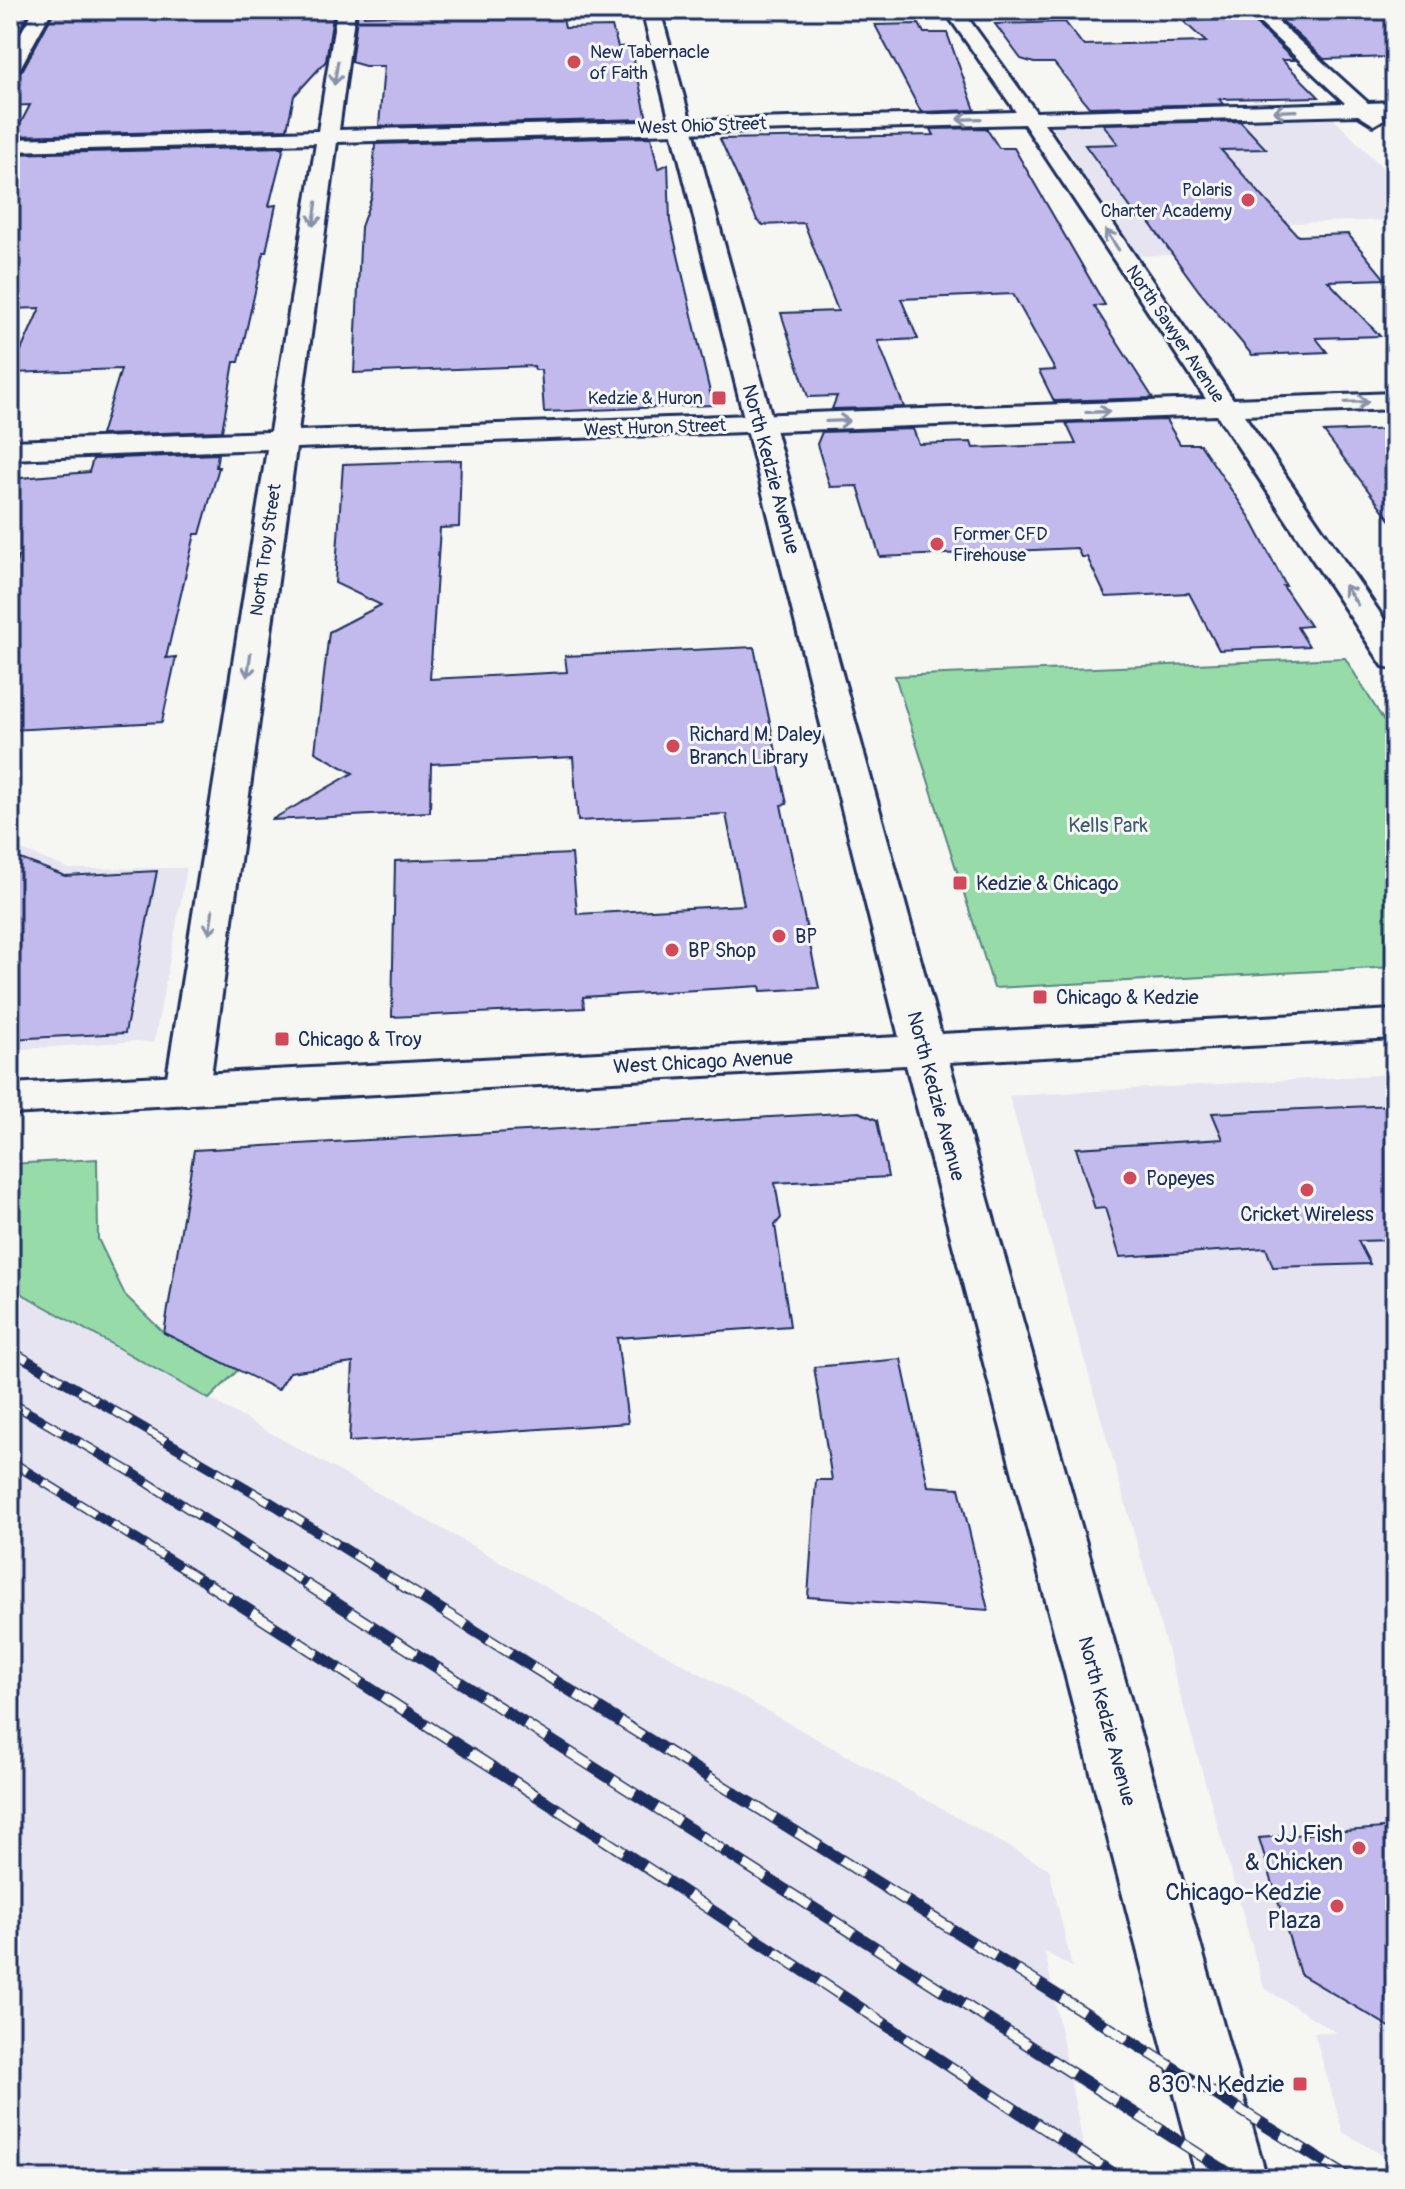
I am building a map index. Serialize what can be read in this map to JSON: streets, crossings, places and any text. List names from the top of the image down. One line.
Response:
{"streets":{"street":["West Ohio Street","North Sawyer Avenue","West Huron Street","North Kedzie Avenue","North Troy Street","West Chicago Avenue"]},"crossings":[["West Ohio Street","North Sawyer Avenue"],["West Ohio Street","North Kedzie Avenue"],["West Ohio Street","North Troy Street"],["North Sawyer Avenue","West Huron Street"],["West Huron Street","North Kedzie Avenue"],["West Huron Street","North Troy Street"],["North Kedzie Avenue","West Chicago Avenue"],["North Troy Street","West Chicago Avenue"]],"one_way":["West Ohio Street","North Sawyer Avenue","West Huron Street","North Troy Street"],"parks":["Kells Park"],"places":{"other":["New Tabernacle of Faith","Polaris Charter Academy","Former CFD Firehouse","Richard M. Daley Branch Library","BP","BP Shop","Popeyes","Cricket Wireless","JJ Fish & Chicken","Chicago-Kedzie Plaza"],"transit":["Kedzie & Huron","Kedzie & Chicago","Chicago & Kedzie","Chicago & Troy","830 N Kedzie"]}}
